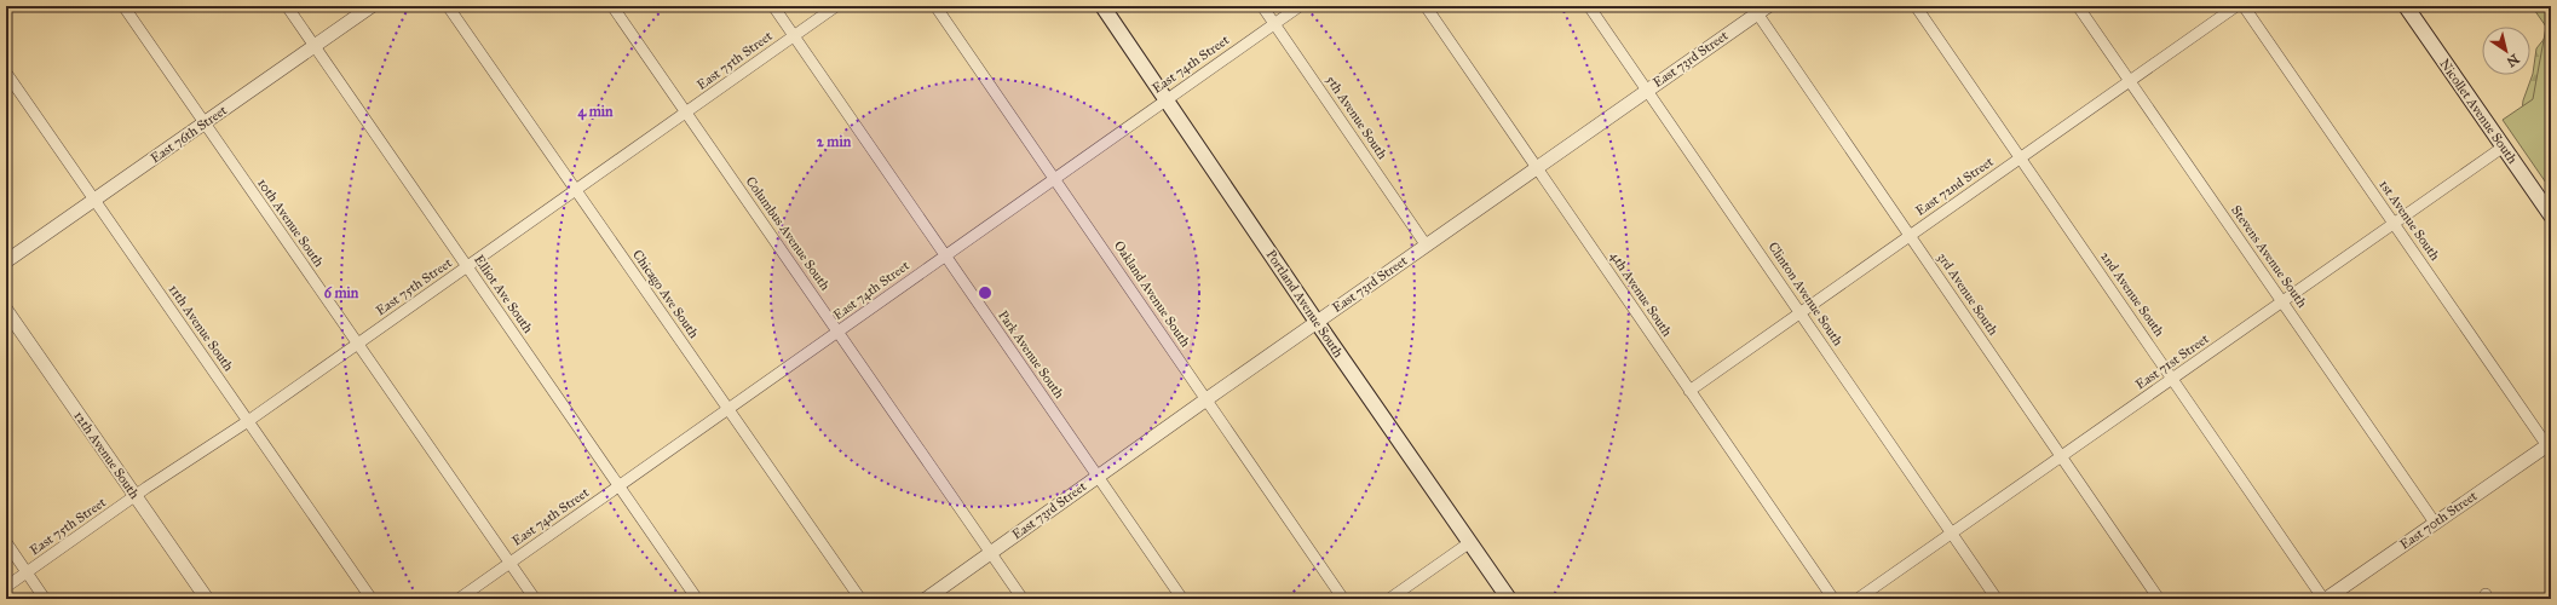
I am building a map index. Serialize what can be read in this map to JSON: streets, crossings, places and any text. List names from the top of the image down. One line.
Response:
{"streets":{"main road":["Nicollet Avenue South","Portland Avenue South"],"street":["East 73rd Street","East 75th Street","East 74th Street","5th Avenue South","East 76th Street","East 72nd Street","1st Avenue South","10th Avenue South","Columbus Avenue South","Stevens Avenue South","Elliot Ave South","Chicago Ave South","Oakland Avenue South","4th Avenue South","Clinton Avenue South","3rd Avenue South","2nd Avenue South","11th Avenue South","Park Avenue South","East 71st Street","12th Avenue South","East 70th Street"]},"crossings":[["East 73rd Street","5th Avenue South"],["East 73rd Street","Columbus Avenue South"],["East 73rd Street","Oakland Avenue South"],["East 73rd Street","4th Avenue South"],["East 73rd Street","Clinton Avenue South"],["East 73rd Street","3rd Avenue South"],["East 73rd Street","Portland Avenue South"],["East 73rd Street","Park Avenue South"],["East 75th Street","10th Avenue South"],["East 75th Street","Columbus Avenue South"],["East 75th Street","Elliot Ave South"],["East 75th Street","Chicago Ave South"],["East 75th Street","11th Avenue South"],["East 75th Street","Park Avenue South"],["East 75th Street","12th Avenue South"],["East 74th Street","5th Avenue South"],["East 74th Street","10th Avenue South"],["East 74th Street","Columbus Avenue South"],["East 74th Street","Elliot Ave South"],["East 74th Street","Chicago Ave South"],["East 74th Street","Oakland Avenue South"],["East 74th Street","Portland Avenue South"],["East 74th Street","Park Avenue South"],["Nicollet Avenue South","East 71st Street"],["East 76th Street","10th Avenue South"],["East 76th Street","Elliot Ave South"],["East 76th Street","11th Avenue South"],["East 72nd Street","Stevens Avenue South"],["East 72nd Street","4th Avenue South"],["East 72nd Street","Clinton Avenue South"],["East 72nd Street","3rd Avenue South"],["East 72nd Street","2nd Avenue South"],["1st Avenue South","East 71st Street"],["1st Avenue South","East 70th Street"],["Stevens Avenue South","East 71st Street"],["Stevens Avenue South","East 70th Street"],["Clinton Avenue South","East 71st Street"],["3rd Avenue South","East 71st Street"],["2nd Avenue South","East 71st Street"],["2nd Avenue South","East 70th Street"]],"north":"bottom right","rings":["4 min","2 min","6 min"]}
